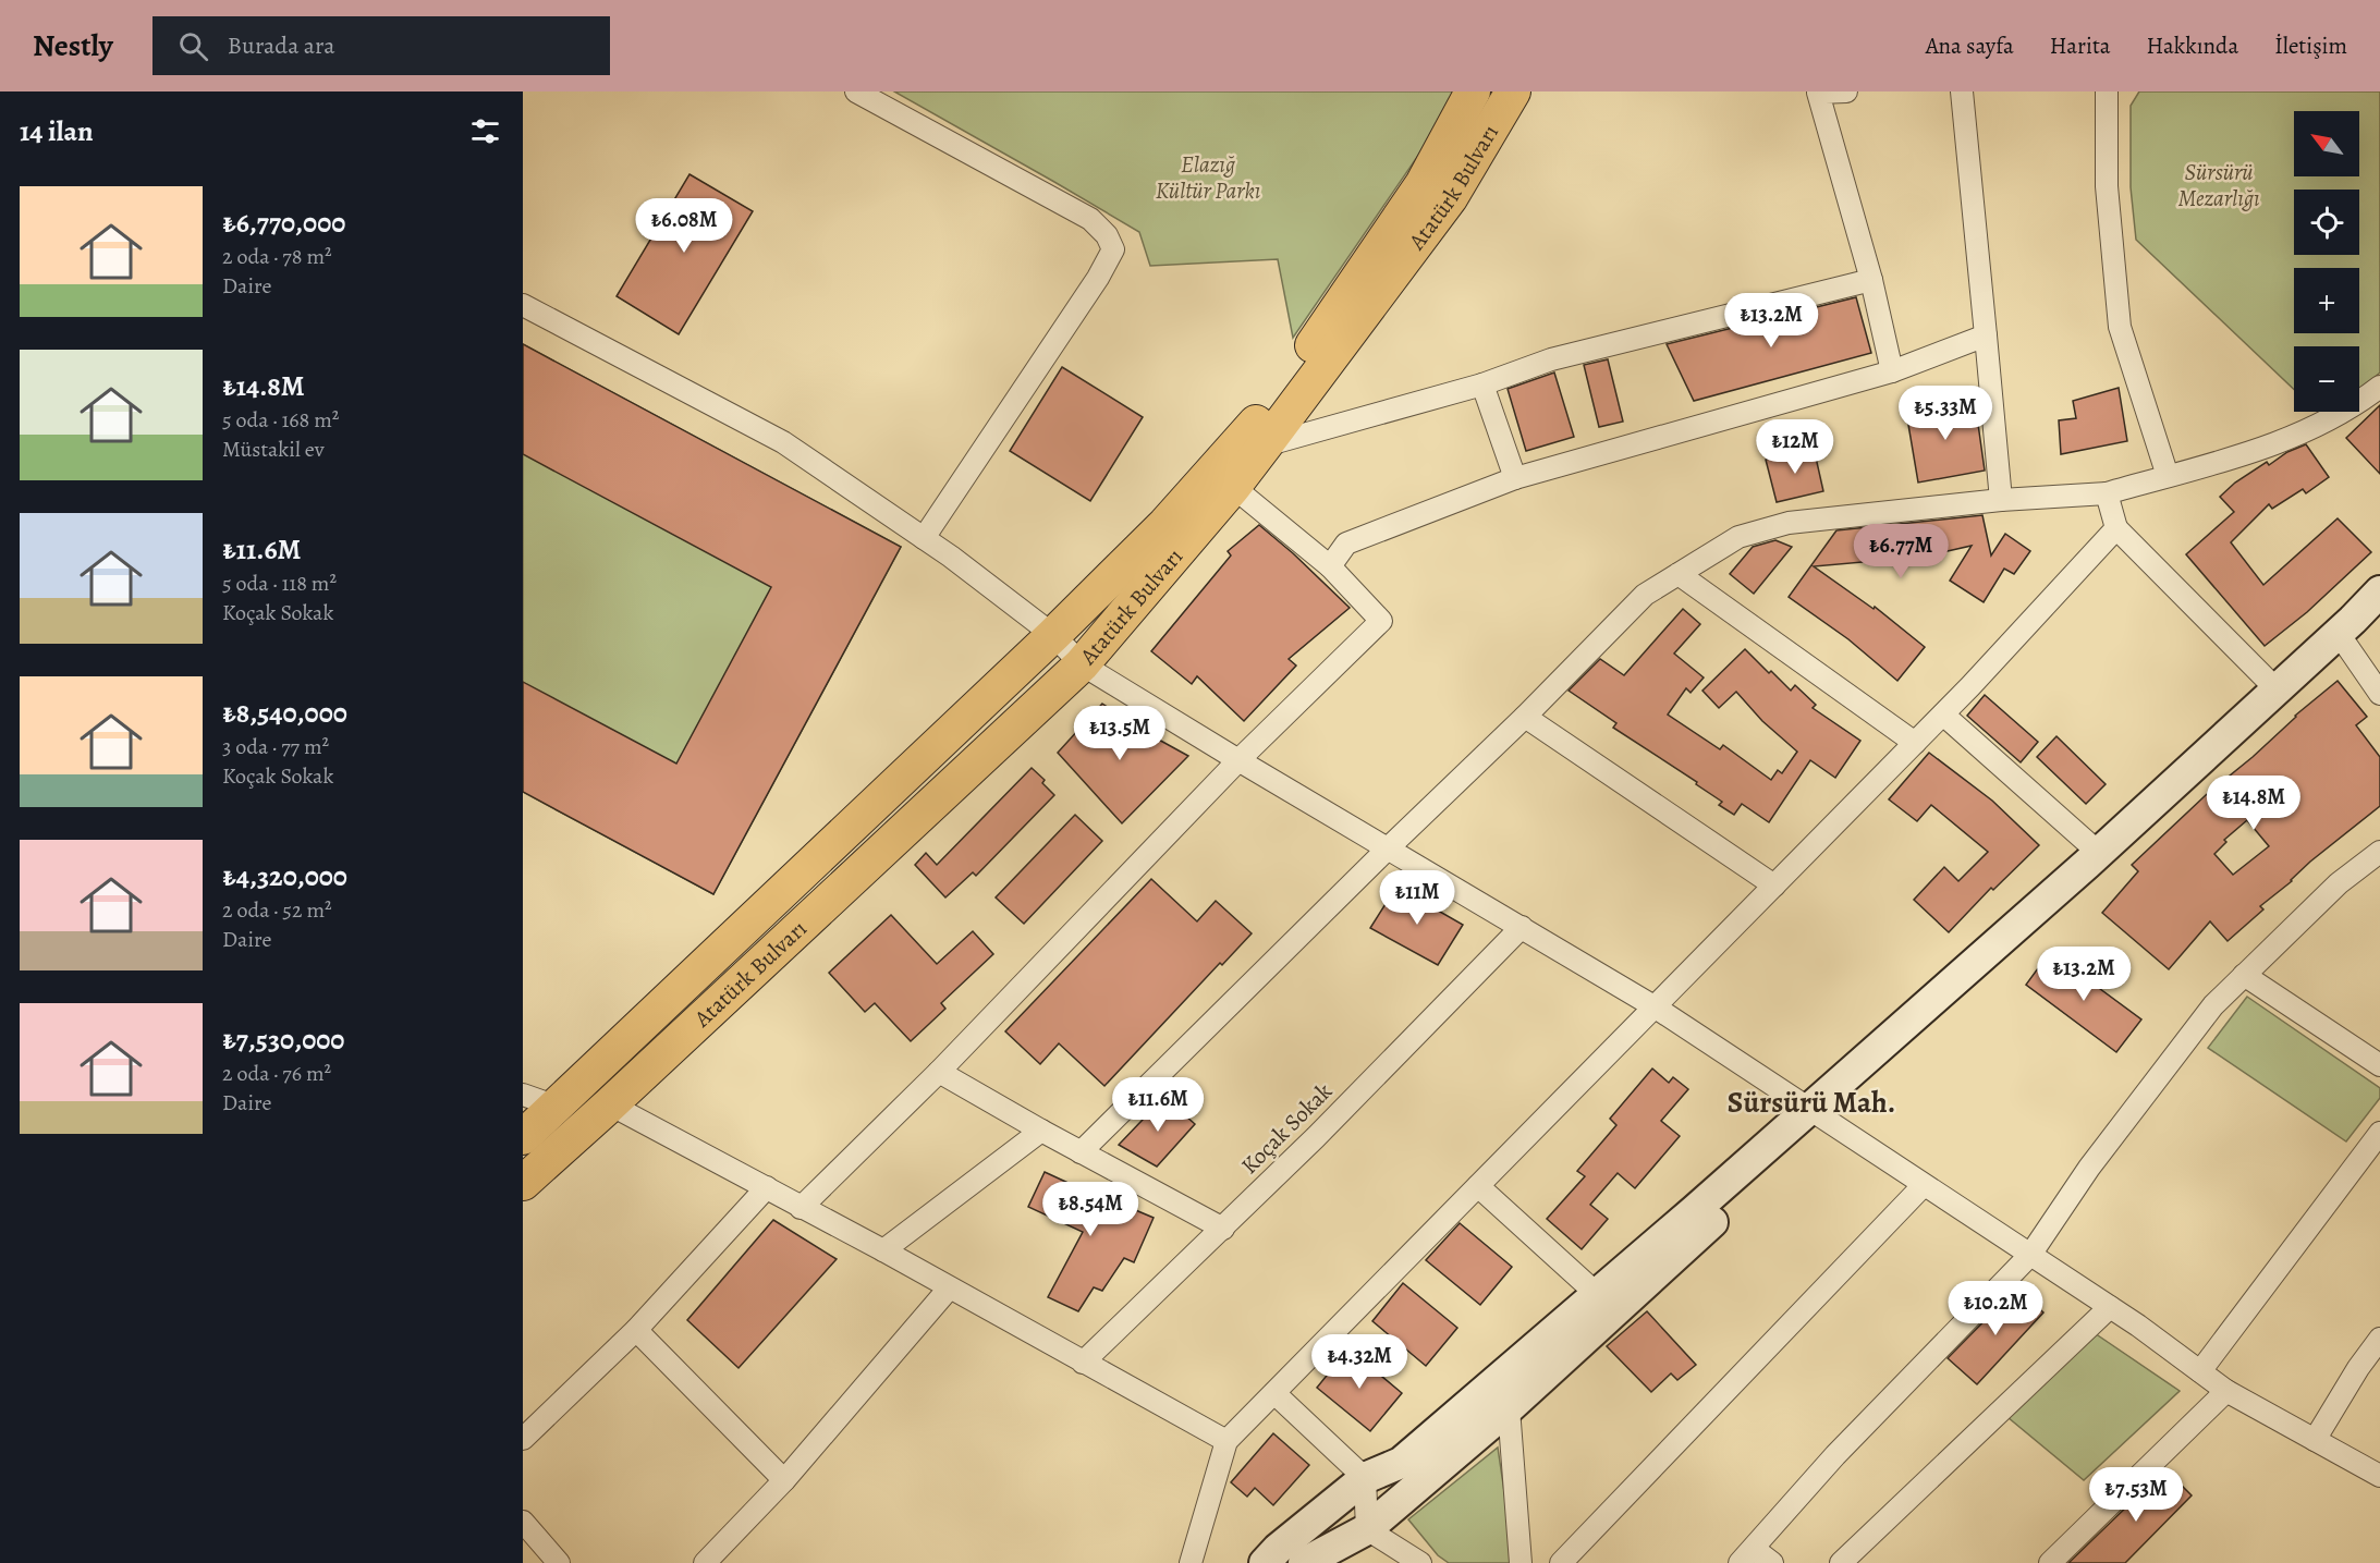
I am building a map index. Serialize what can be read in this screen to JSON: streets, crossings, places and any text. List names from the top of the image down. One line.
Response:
{"streets":{"main road":["Atatürk Bulvarı"],"street":["Koçak Sokak"]},"districts":["Sürsürü Mah."],"parks":["Elazığ Kültür Parkı","Sürsürü Mezarlığı"],"north":"top left","page":{"header":"Nestly","search":"Burada ara","nav":["Ana sayfa","Harita","Hakkında","İletişim"],"heading":"14 ilan","map_buttons":["+","−"],"list":[{"name":"₺6,770,000","note":"2 oda · 78 m² · Daire"},{"name":"₺14.8M","note":"5 oda · 168 m² · Müstakil ev"},{"name":"₺11.6M","note":"5 oda · 118 m² · Koçak Sokak"},{"name":"₺8,540,000","note":"3 oda · 77 m² · Koçak Sokak"},{"name":"₺4,320,000","note":"2 oda · 52 m² · Daire"},{"name":"₺7,530,000","note":"2 oda · 76 m² · Daire"}],"price":["₺6.08M","₺13.2M","₺5.33M","₺12M","₺6.77M","₺13.5M","₺14.8M","₺11M","₺13.2M","₺11.6M","₺8.54M","₺10.2M","₺4.32M","₺7.53M"]}}
